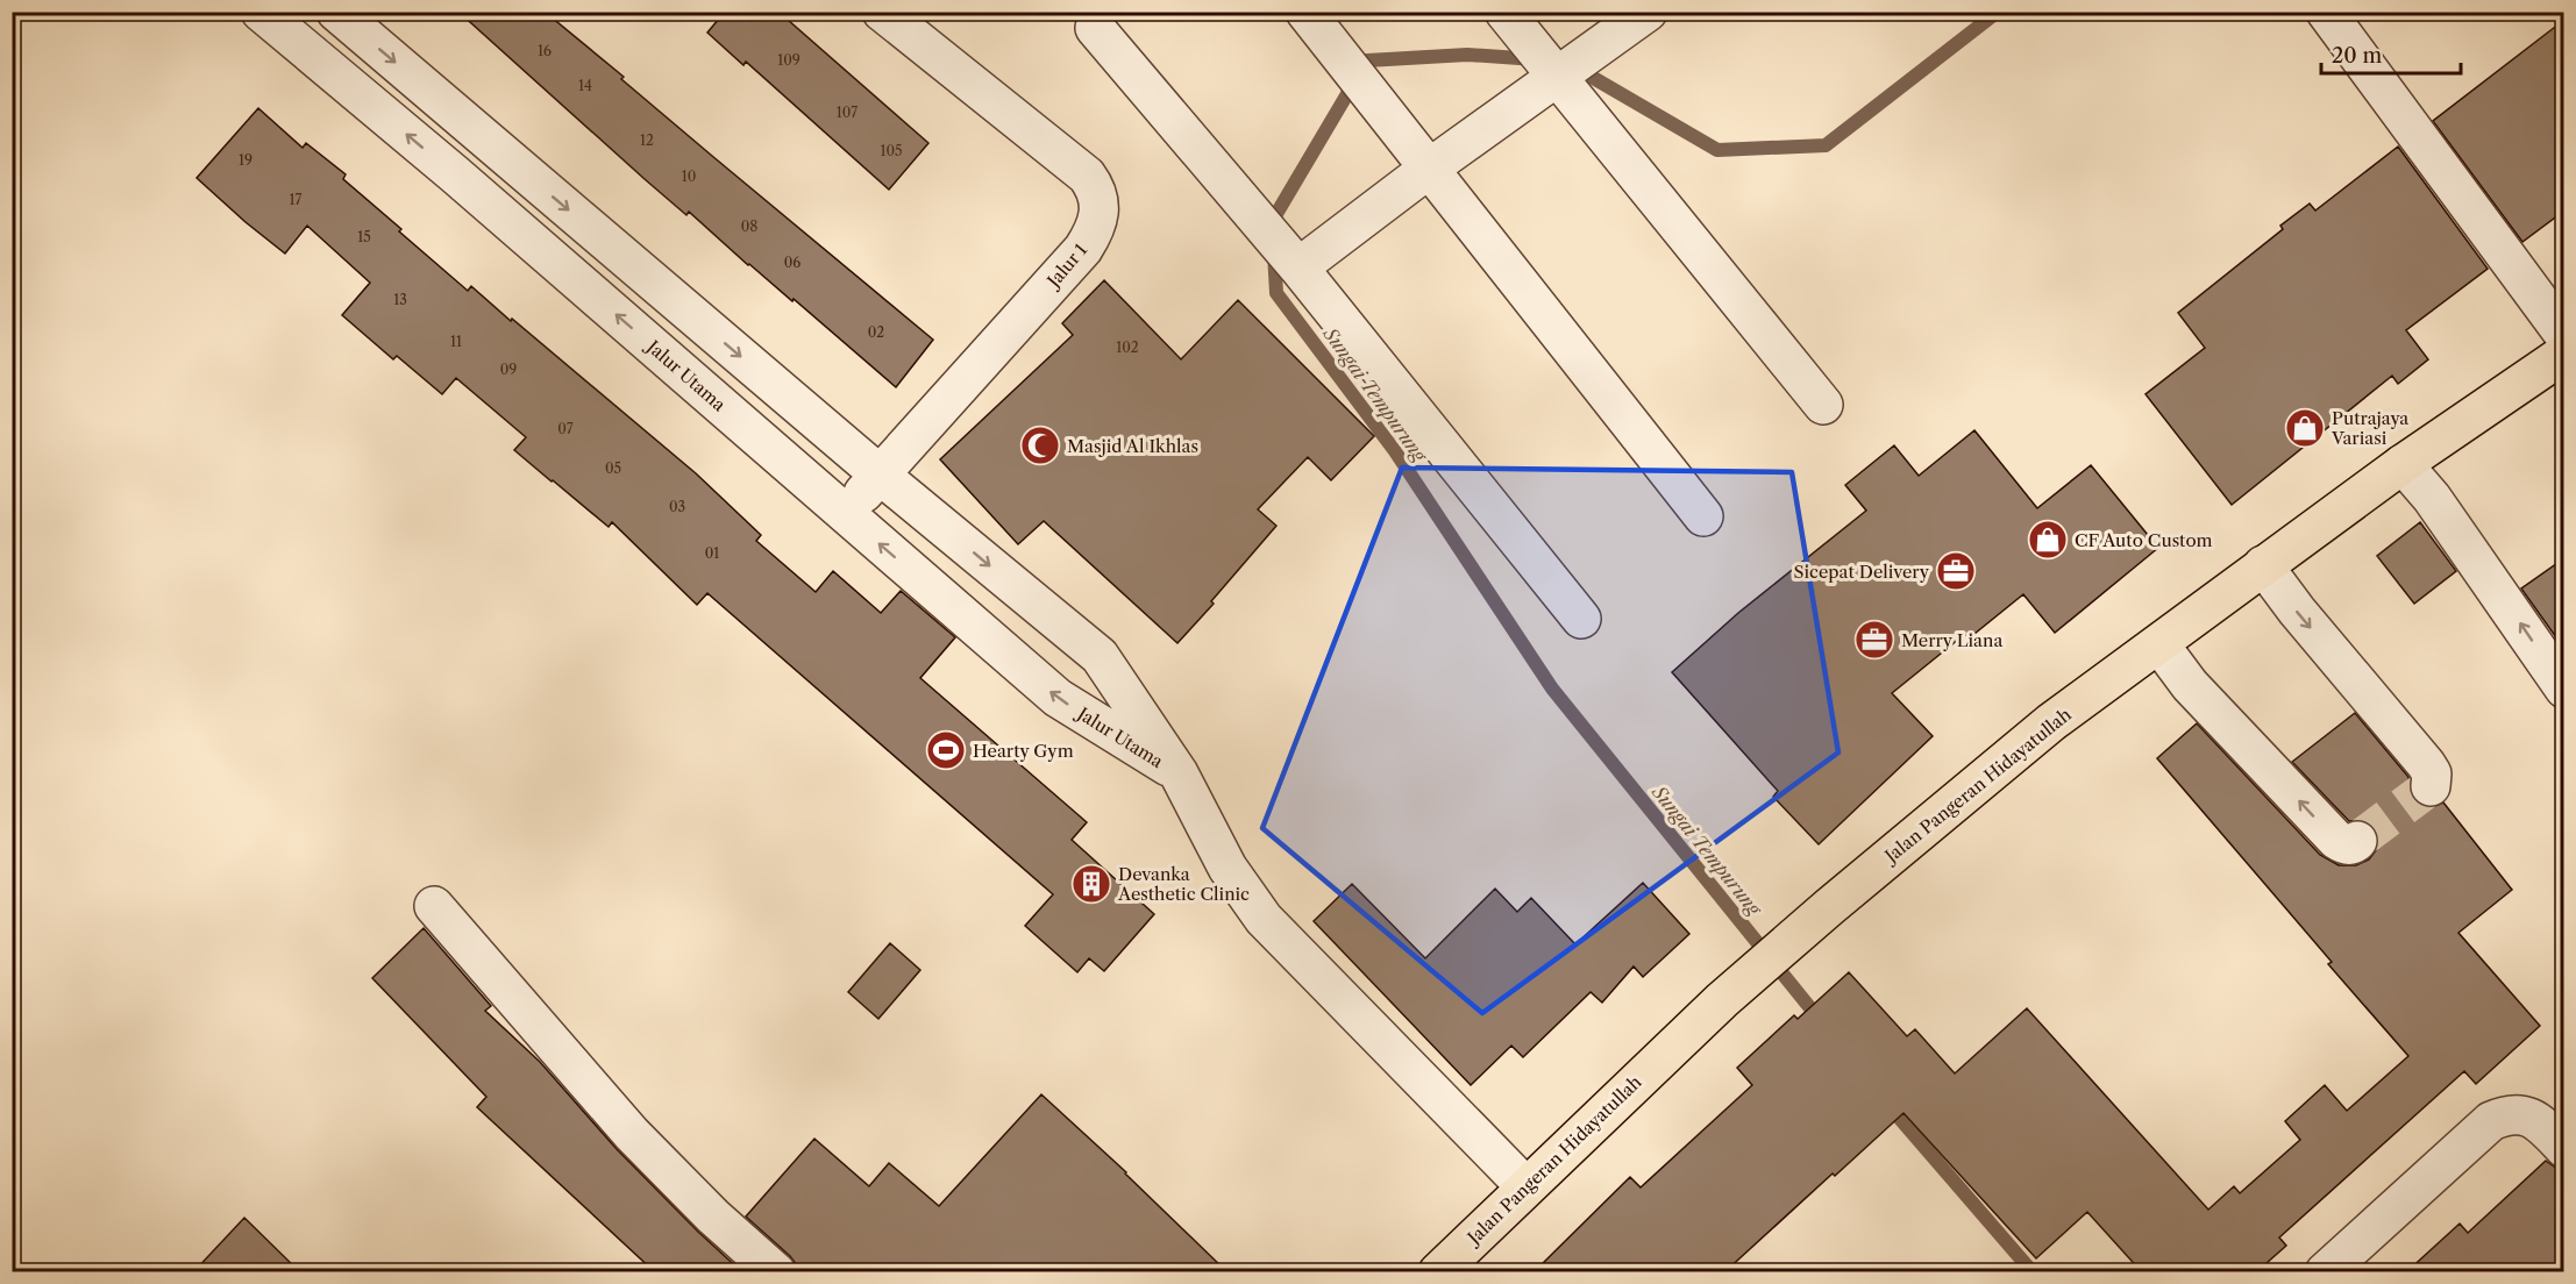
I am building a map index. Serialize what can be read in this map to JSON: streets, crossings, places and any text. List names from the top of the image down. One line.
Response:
{"streets":{"main road":["Jalan Pangeran Hidayatullah"],"street":["Jalur 1","Jalur Utama"]},"crossings":[["Jalur 1","Jalur Utama"]],"water":["Sungai Tempurung"],"places":{"shop":["Putrajaya Variasi","CF Auto Custom"],"mosque":["Masjid Al Ikhlas"],"office":["Sicepat Delivery","Merry Liana"],"sports":["Hearty Gym"],"building":["Devanka Aesthetic Clinic"]},"house_numbers":["16","109","14","107","12","105","19","10","17","08","15","06","13","02","11","102","09","07","05","03","01"],"scale_bar":"20 m"}
